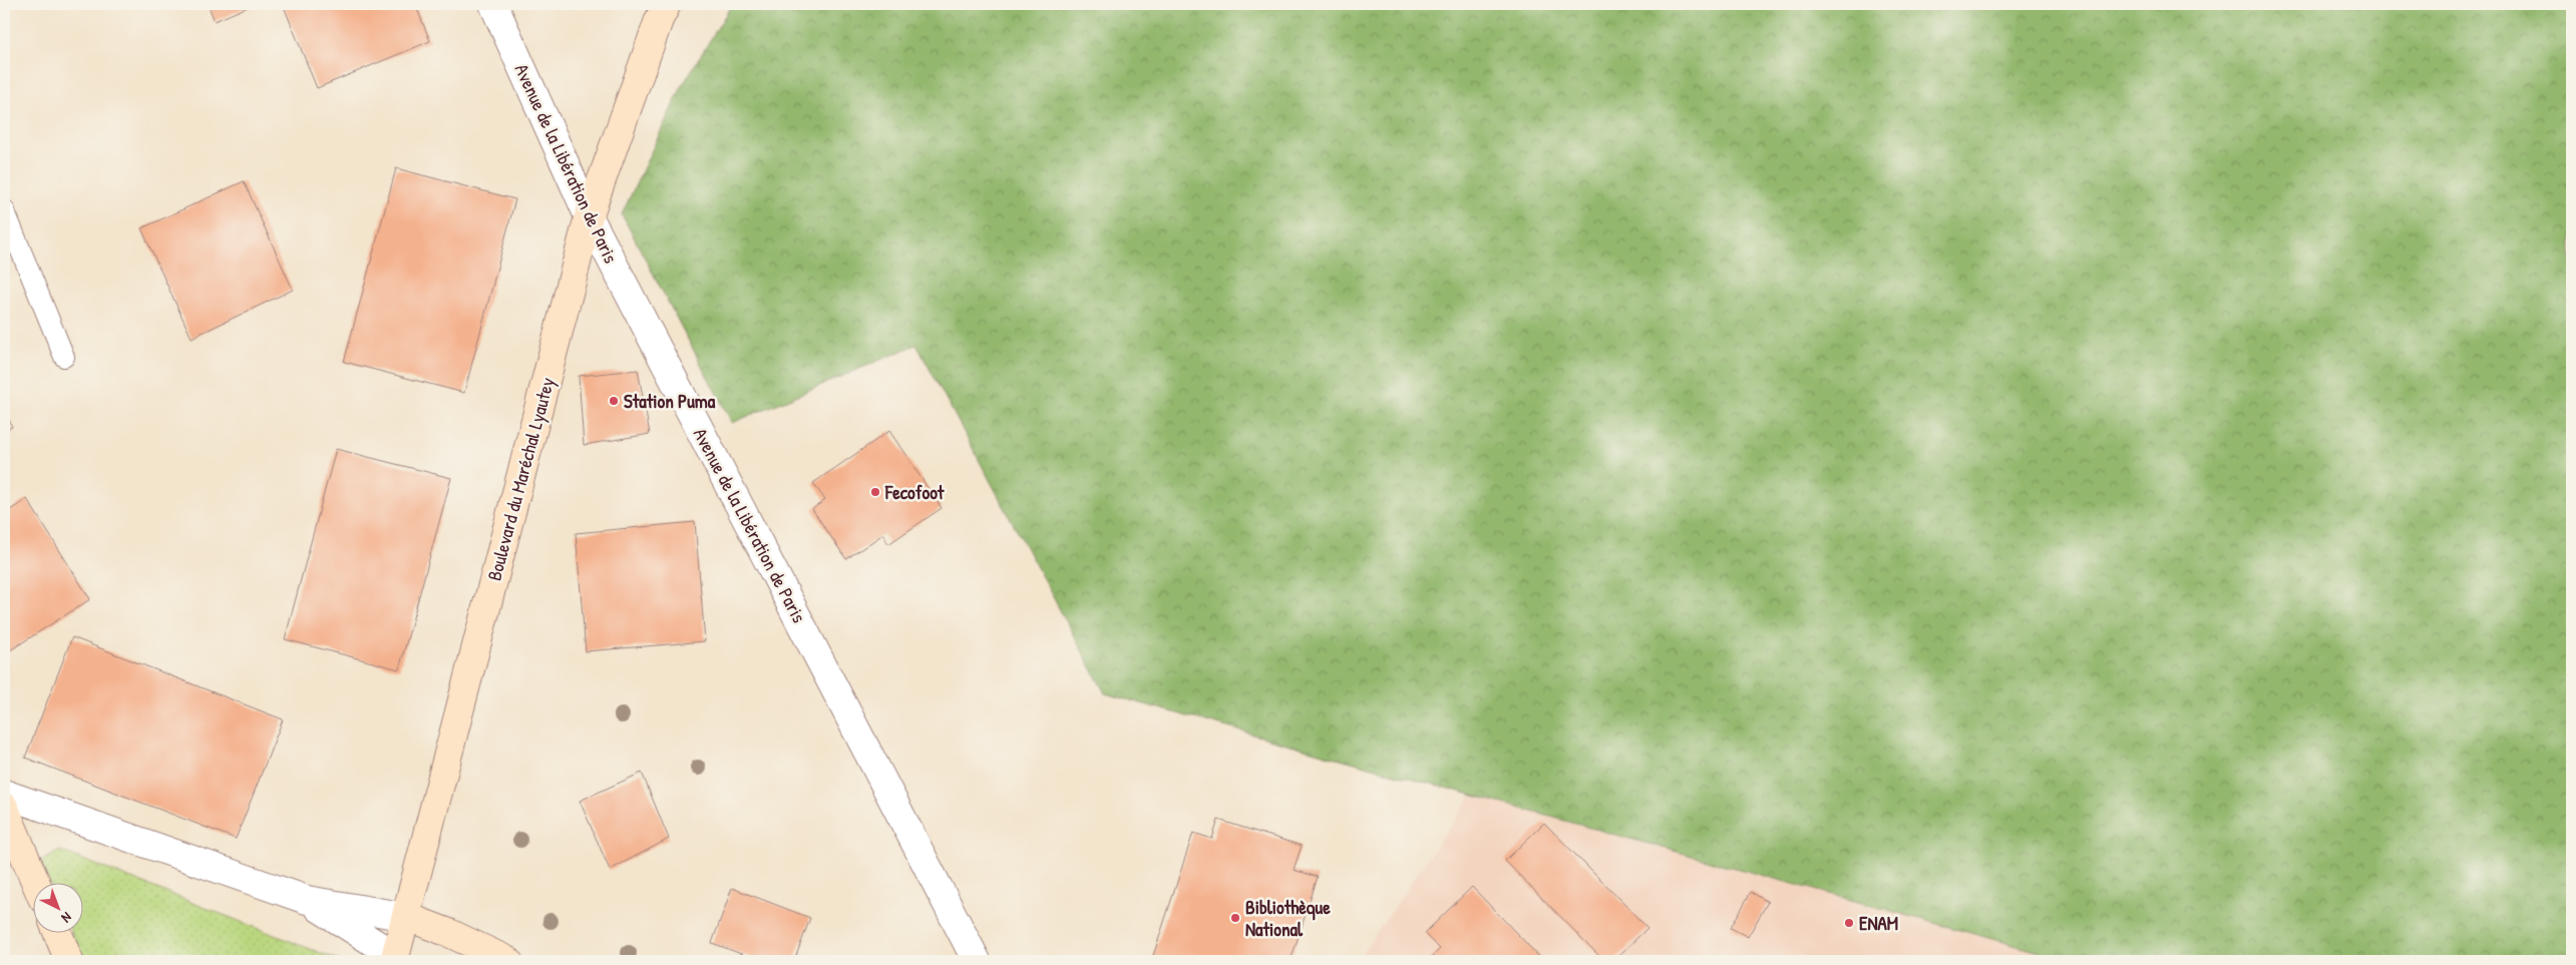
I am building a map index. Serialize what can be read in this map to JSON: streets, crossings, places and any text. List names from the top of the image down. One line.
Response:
{"streets":{"main road":["Boulevard du Maréchal Lyautey"],"street":["Avenue de la Libération de Paris"]},"crossings":[["Avenue de la Libération de Paris","Boulevard du Maréchal Lyautey"]],"places":["Station Puma","Fecofoot","Bibliothèque National","ENAM"],"north":"bottom right"}
